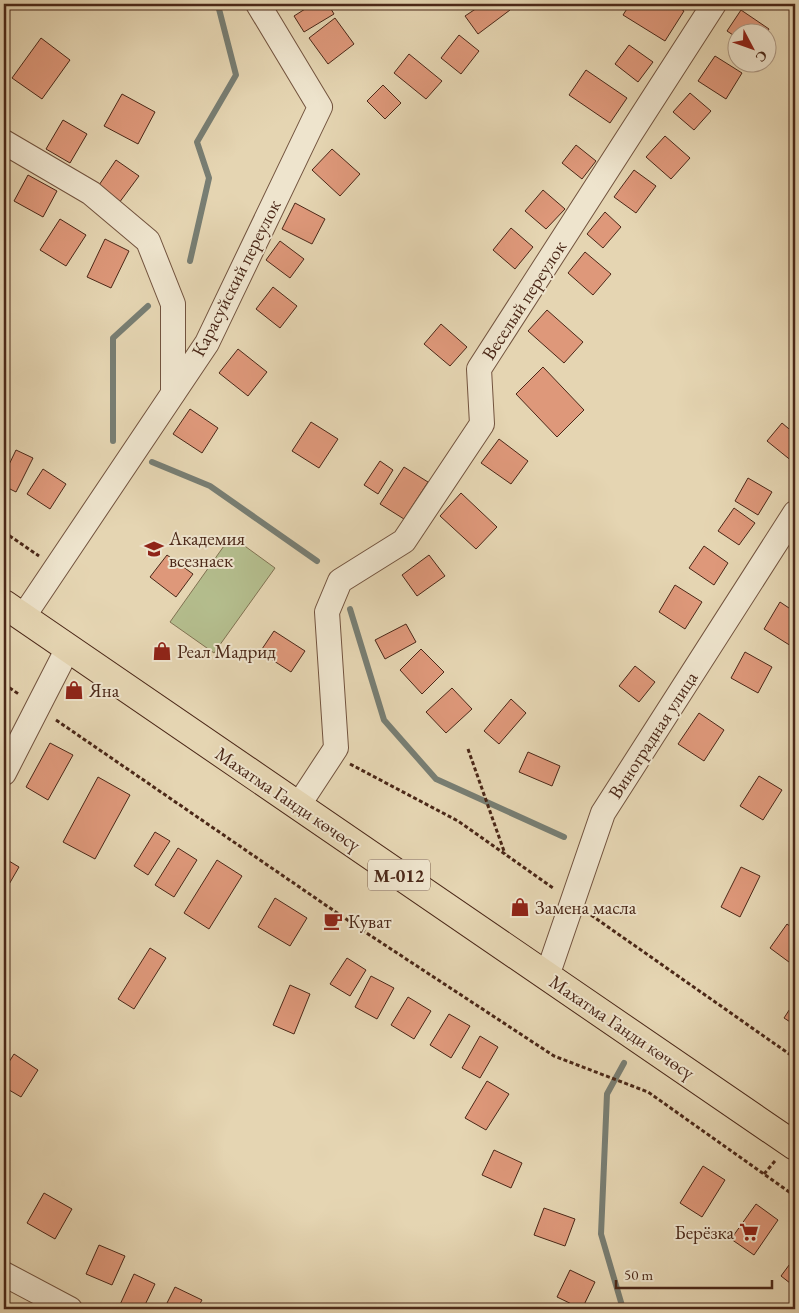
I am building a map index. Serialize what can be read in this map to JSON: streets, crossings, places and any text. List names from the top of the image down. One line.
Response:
{"streets":{"main road":["Махатма Ганди көчөсү","М-012"],"street":["Карасуйский переулок","Веселый переулок","Виноградная улица"]},"crossings":[["Карасуйский переулок","Махатма Ганди көчөсү"],["Веселый переулок","Махатма Ганди көчөсү"],["Виноградная улица","Махатма Ганди көчөсү"]],"places":{"school or university":["Академия всезнаек"],"shop":["Реал Мадрид","Яна","Замена масла"],"cafe":["Куват"],"supermarket":["Берёзка"]},"scale_bar":"50 m","north":"bottom right"}
